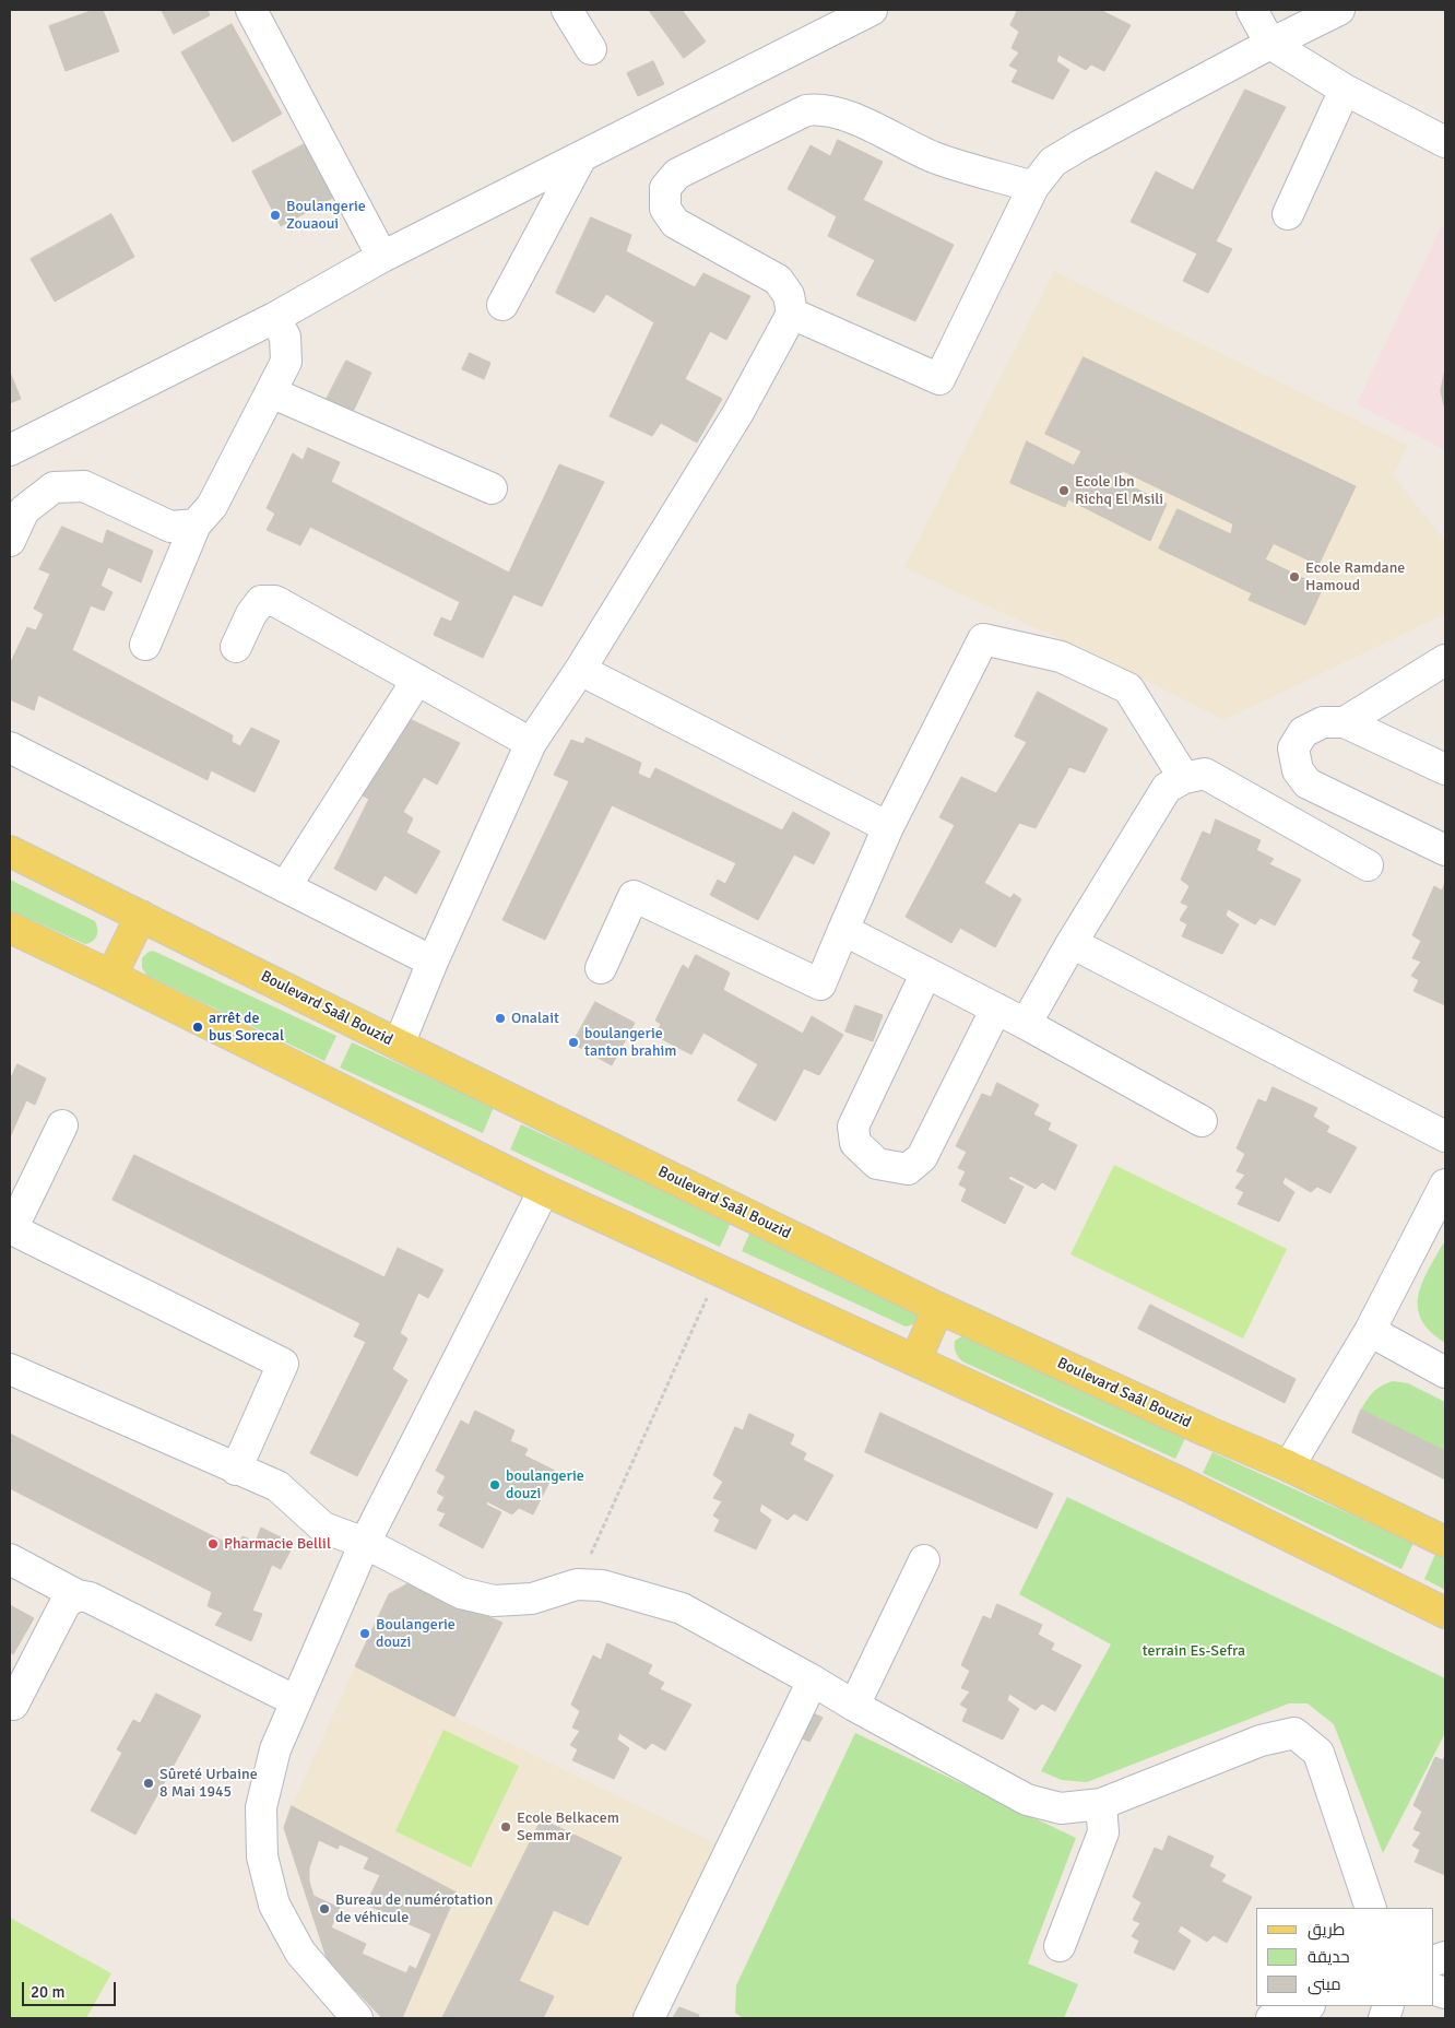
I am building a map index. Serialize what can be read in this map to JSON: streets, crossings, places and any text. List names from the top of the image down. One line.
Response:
{"streets":{"main road":["Boulevard Saâl Bouzid"]},"parks":["terrain Es-Sefra"],"places":["Boulangerie Zouaoui","Ecole Ibn Richq El Msili","Ecole Ramdane Hamoud","Onalait","arrêt de bus Sorecal","boulangerie tanton brahim","boulangerie douzi","Pharmacie Bellil","Boulangerie douzi","Sûreté Urbaine 8 Mai 1945","Ecole Belkacem Semmar","Bureau de numérotation de véhicule"],"legend":["طريق","حديقة","مبنى"],"scale_bar":"20 m"}
